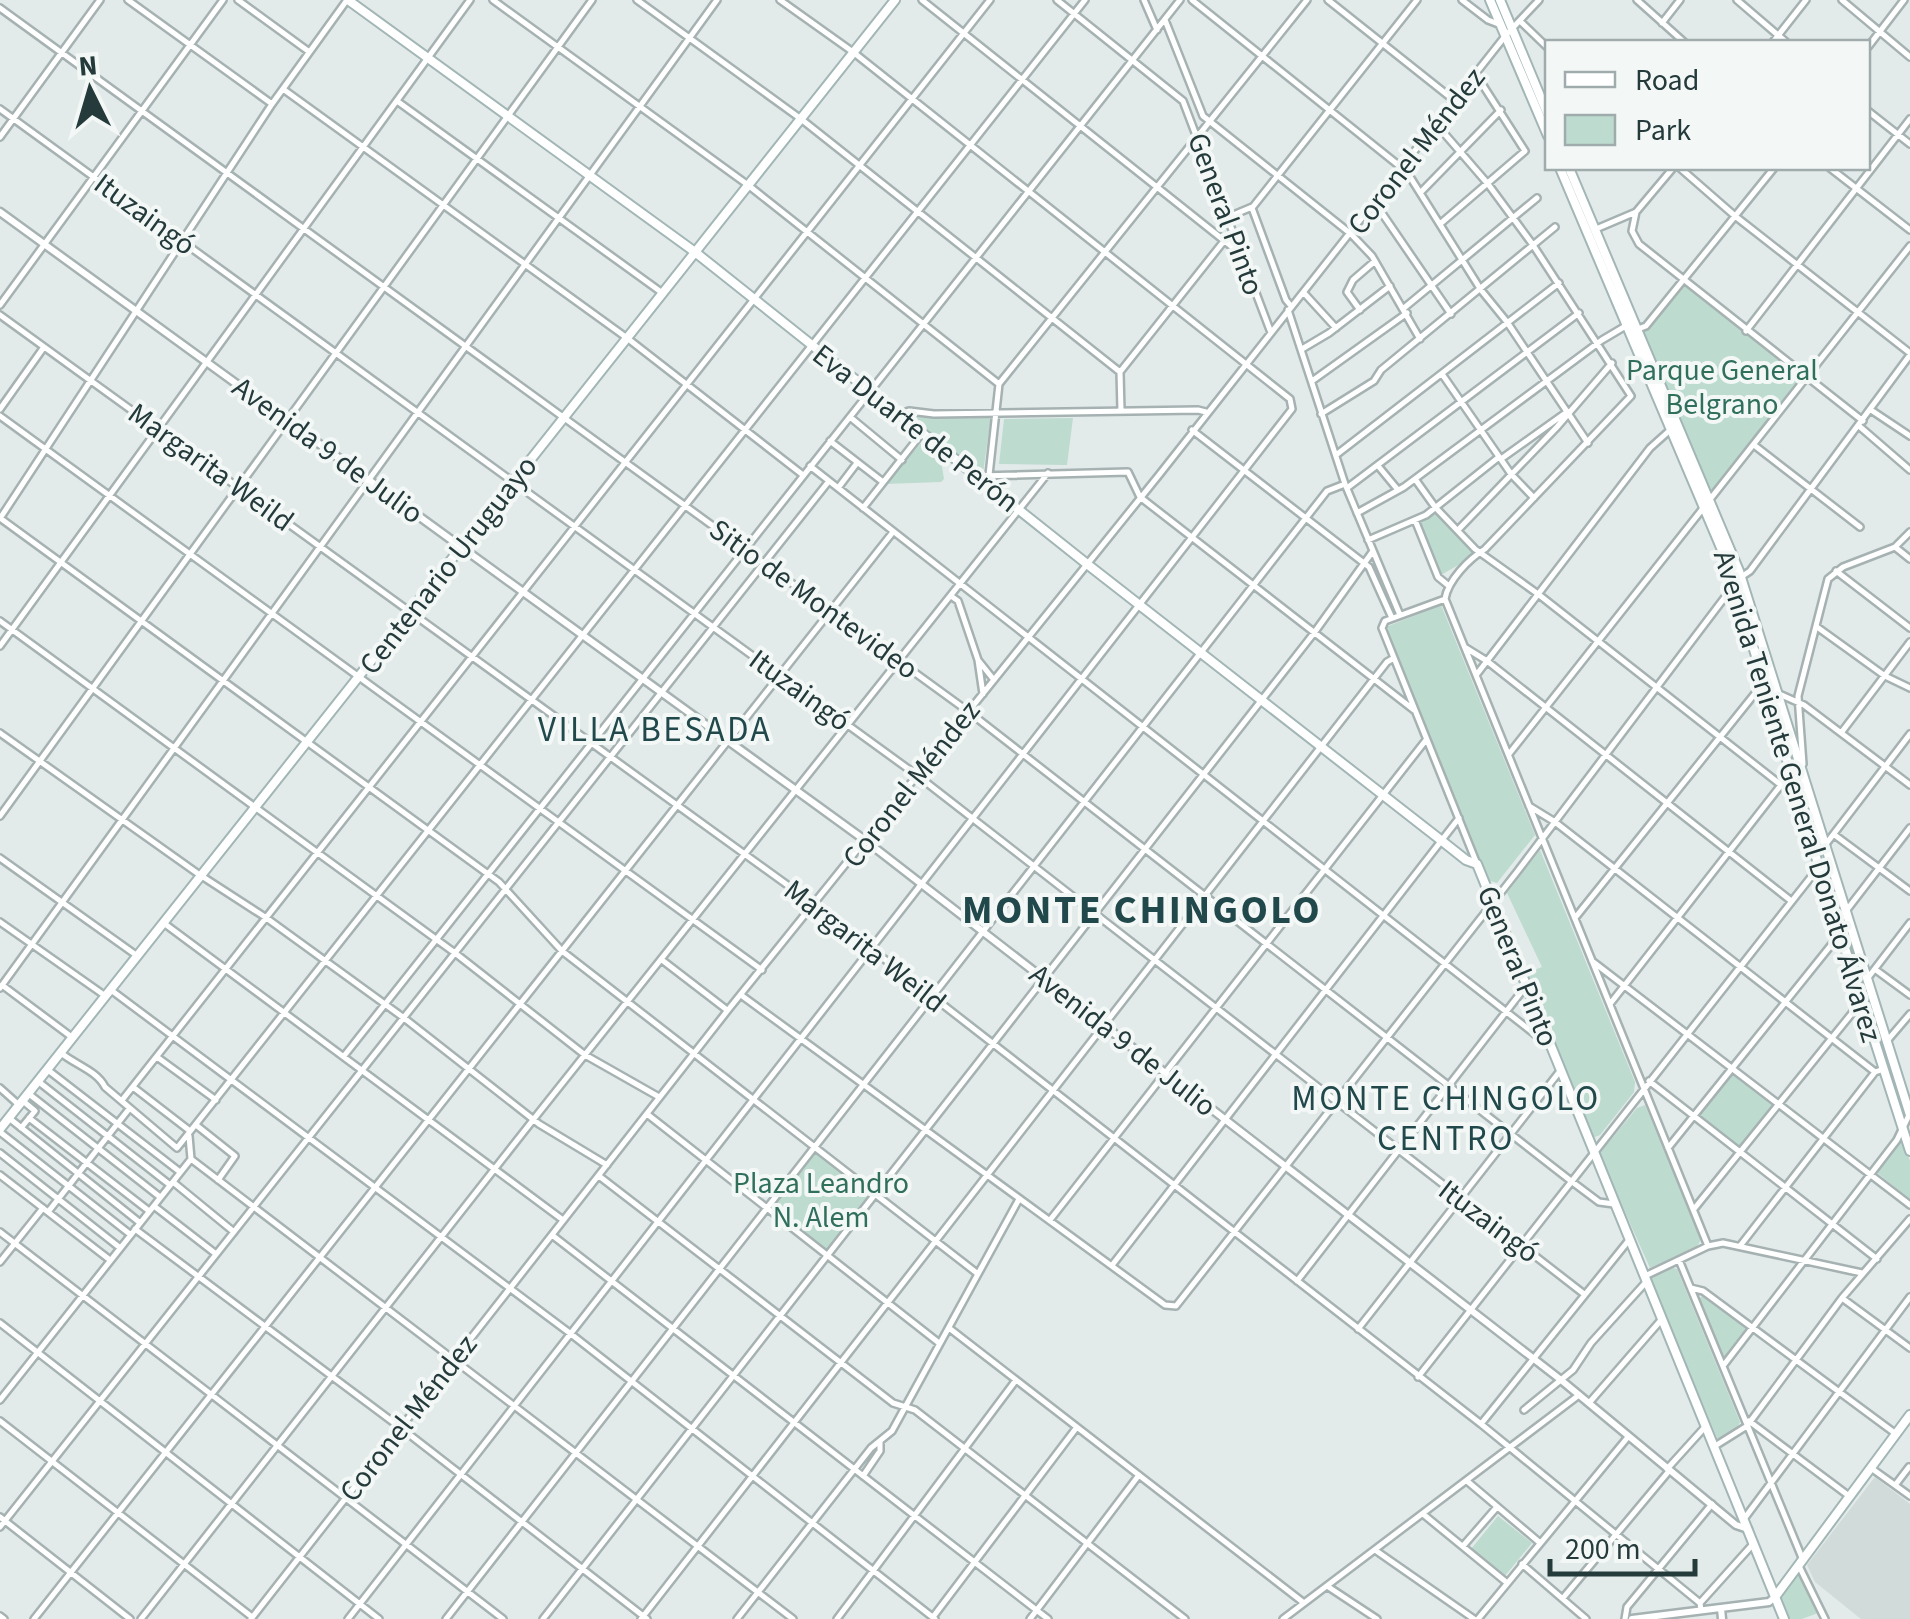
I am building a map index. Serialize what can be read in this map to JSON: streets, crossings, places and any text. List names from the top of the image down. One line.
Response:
{"streets":{"main road":["General Pinto","Eva Duarte de Perón","Centenario Uruguayo","Avenida Teniente General Donato Álvarez"],"street":["Coronel Méndez","Ituzaingó","Avenida 9 de Julio","Margarita Weild","Sitio de Montevideo"]},"crossings":[["Coronel Méndez","Ituzaingó"],["Coronel Méndez","General Pinto"],["Coronel Méndez","Eva Duarte de Perón"],["Coronel Méndez","Avenida 9 de Julio"],["Coronel Méndez","Margarita Weild"],["Coronel Méndez","Sitio de Montevideo"],["Ituzaingó","Centenario Uruguayo"],["General Pinto","Eva Duarte de Perón"],["General Pinto","Avenida 9 de Julio"],["General Pinto","Sitio de Montevideo"],["Eva Duarte de Perón","Centenario Uruguayo"],["Avenida 9 de Julio","Centenario Uruguayo"],["Margarita Weild","Centenario Uruguayo"],["Centenario Uruguayo","Sitio de Montevideo"]],"districts":["VILLA BESADA","MONTE CHINGOLO","MONTE CHINGOLO CENTRO"],"parks":["Parque General Belgrano","Plaza Leandro N. Alem"],"legend":["Road","Park"],"scale_bar":"200 m","north":"top"}
